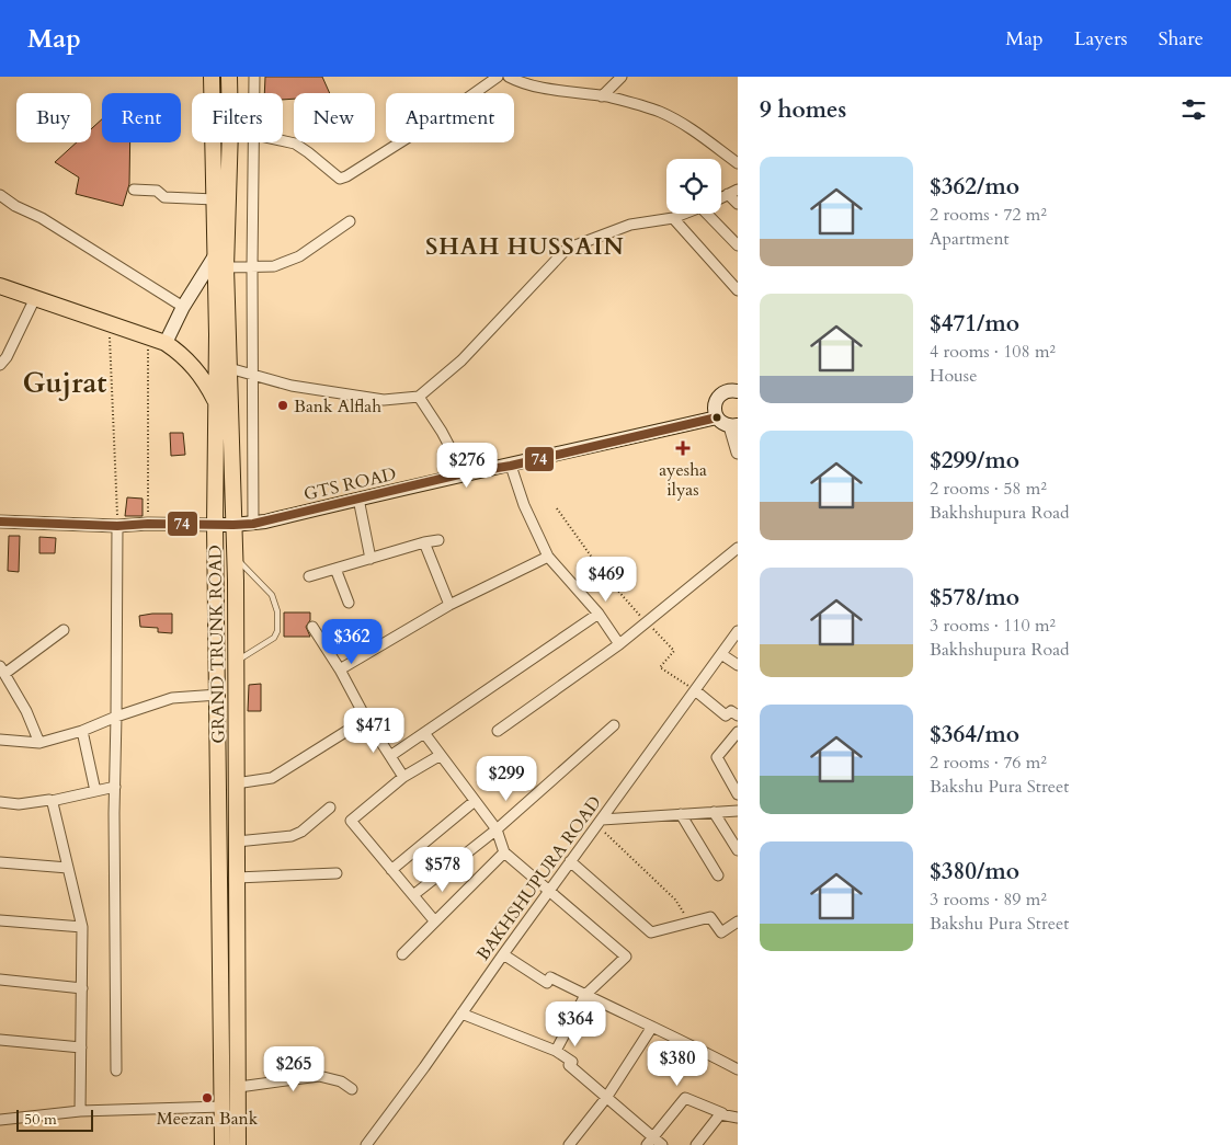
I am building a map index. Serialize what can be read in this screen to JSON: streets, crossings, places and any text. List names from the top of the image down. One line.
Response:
{"streets":{"main road":["GTS ROAD","GRAND TRUNK ROAD"],"street":["BAKHSHUPURA ROAD"]},"crossings":[["GTS ROAD","GRAND TRUNK ROAD"]],"districts":["SHAH HUSSAIN","Gujrat"],"places":{"other":["Bank Alflah","Meezan Bank"],"health":["ayesha ilyas"]},"lines":["transit line 74"],"scale_bar":"50 m","page":{"header":"Map","nav":["Map","Layers","Share"],"heading":"9 homes","chip":["Buy","Rent","Filters","New","Apartment"],"list":[{"name":"$362/mo","note":"2 rooms · 72 m² · Apartment"},{"name":"$471/mo","note":"4 rooms · 108 m² · House"},{"name":"$299/mo","note":"2 rooms · 58 m² · Bakhshupura Road"},{"name":"$578/mo","note":"3 rooms · 110 m² · Bakhshupura Road"},{"name":"$364/mo","note":"2 rooms · 76 m² · Bakshu Pura Street"},{"name":"$380/mo","note":"3 rooms · 89 m² · Bakshu Pura Street"}],"price":["$276","$469","$362","$471","$299","$578","$364","$380","$265"],"scale":"50 m"}}
